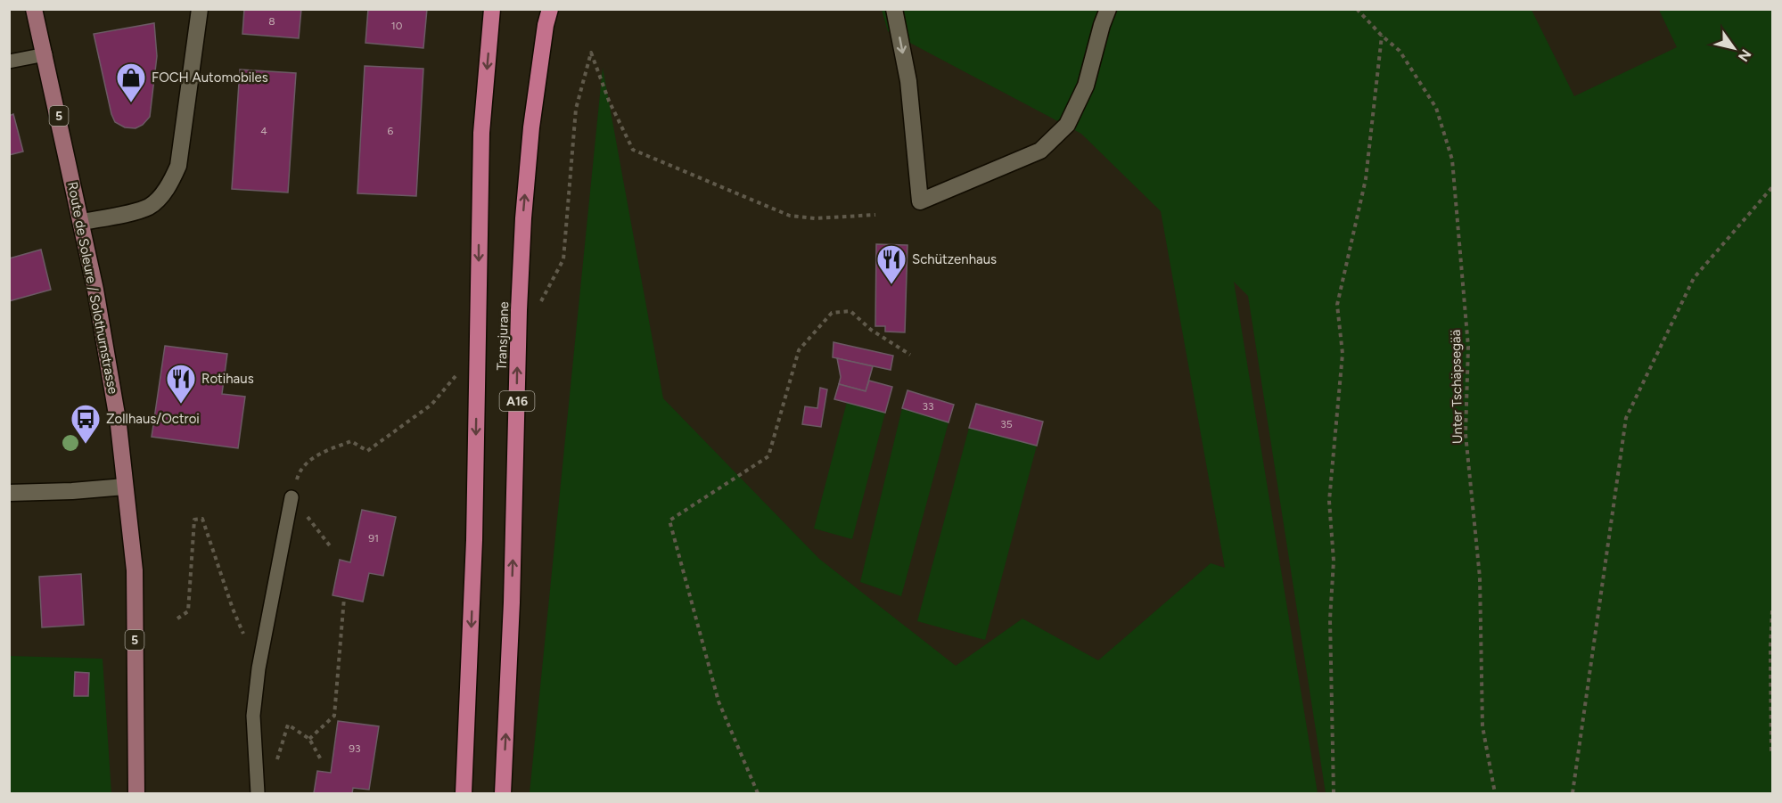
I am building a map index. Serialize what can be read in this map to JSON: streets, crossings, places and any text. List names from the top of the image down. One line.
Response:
{"streets":{"highway":["Transjurane","A16"],"main road":["5","Route de Soleure / Solothurnstrasse"],"path":["Unter Tschäpsegää"]},"places":{"shop":["FOCH Automobiles"],"restaurant":["Schützenhaus","Rotihaus"],"bus stop":["Zollhaus/Octroi"]},"house_numbers":["8","10","4","6","33","35","91","93"],"north":"bottom right"}
